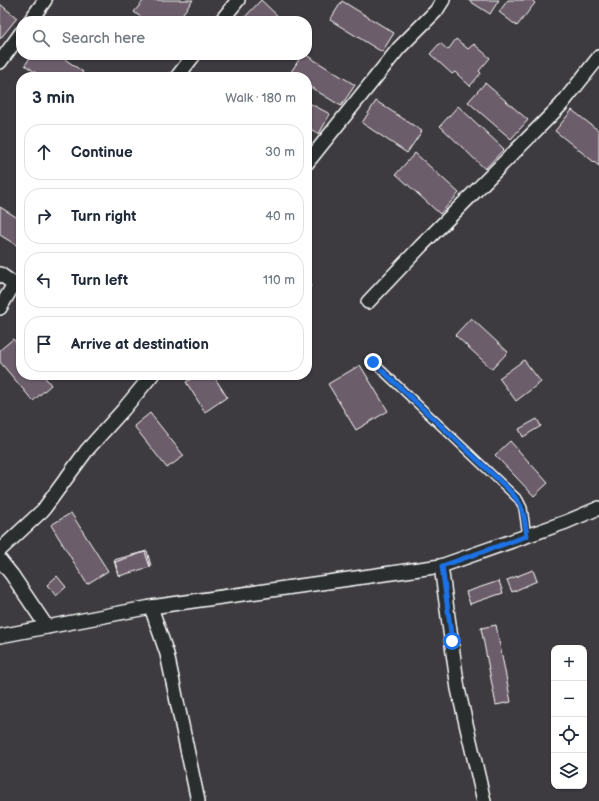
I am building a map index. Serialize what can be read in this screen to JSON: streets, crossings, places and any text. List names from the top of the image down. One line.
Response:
{"page":{"search":"Search here","heading":["3 min","Walk · 180 m"],"list":[["Continue","30 m"],["Turn right","40 m"],["Turn left","110 m"],"Arrive at destination"],"map_buttons":["+","−"]}}
